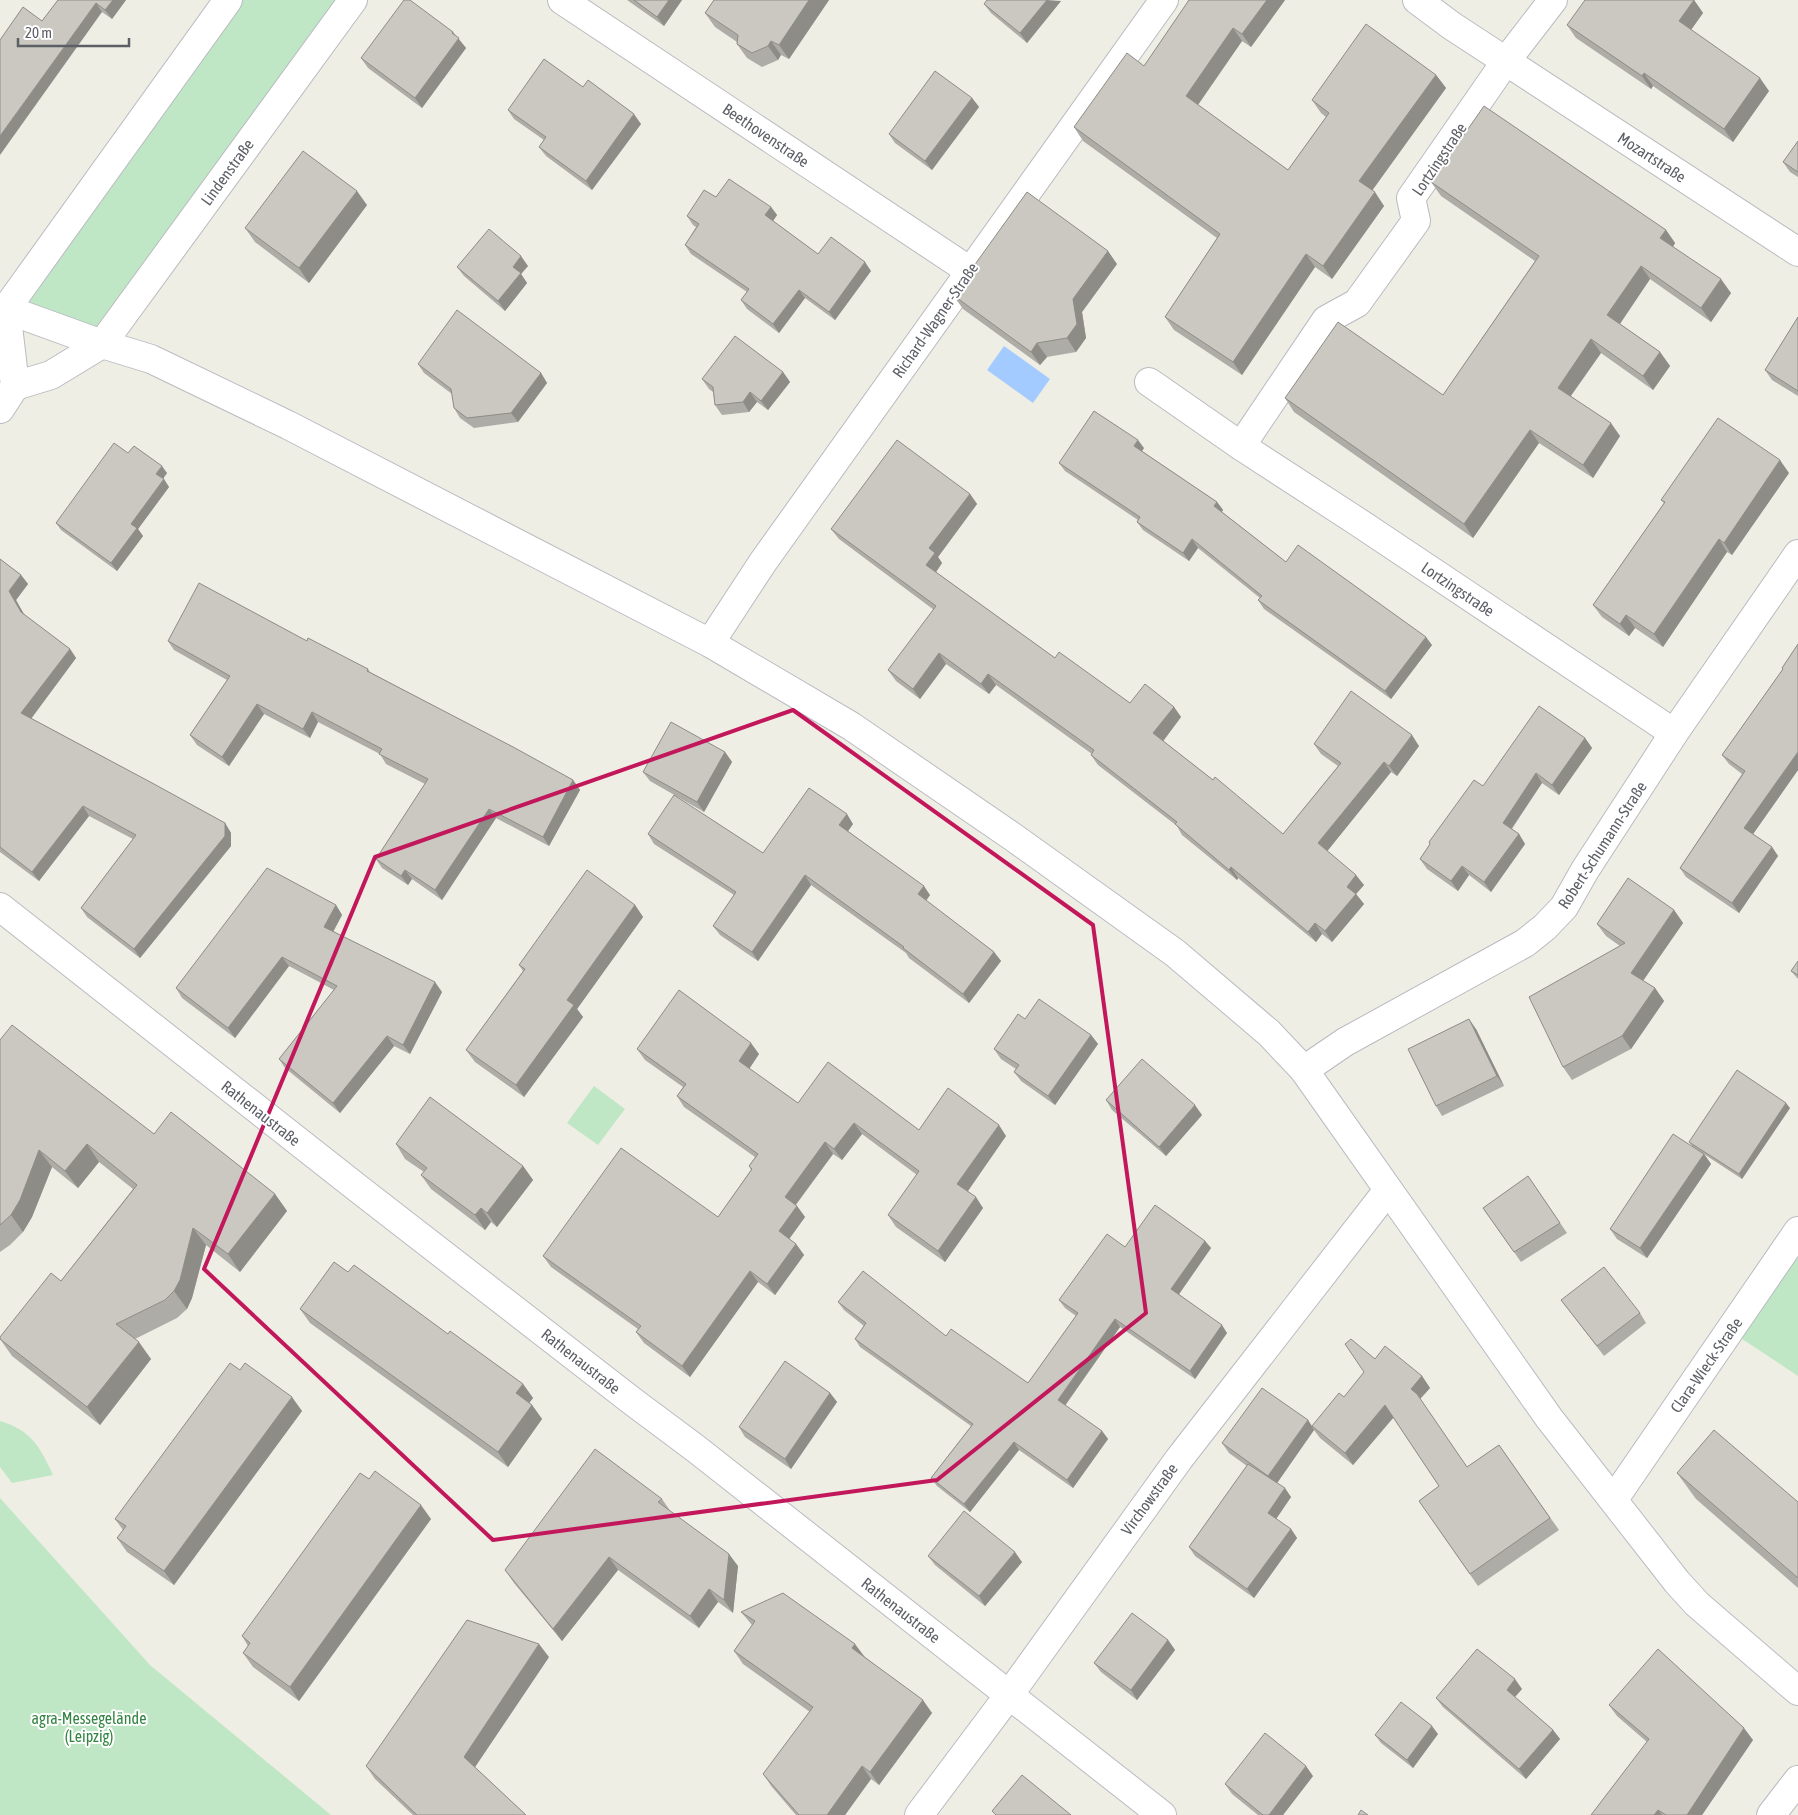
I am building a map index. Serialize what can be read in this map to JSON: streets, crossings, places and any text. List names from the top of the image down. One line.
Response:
{"streets":{"street":["Beethovenstraße","Mozartstraße","Lortzingstraße","Lindenstraße","Richard-Wagner-Straße","Robert-Schumann-Straße","Rathenaustraße","Clara-Wieck-Straße","Virchowstraße"]},"crossings":[["Beethovenstraße","Richard-Wagner-Straße"],["Mozartstraße","Lortzingstraße"],["Lortzingstraße","Robert-Schumann-Straße"],["Rathenaustraße","Virchowstraße"]],"parks":["agra-Messegelände (Leipzig)"],"scale_bar":"20 m"}
